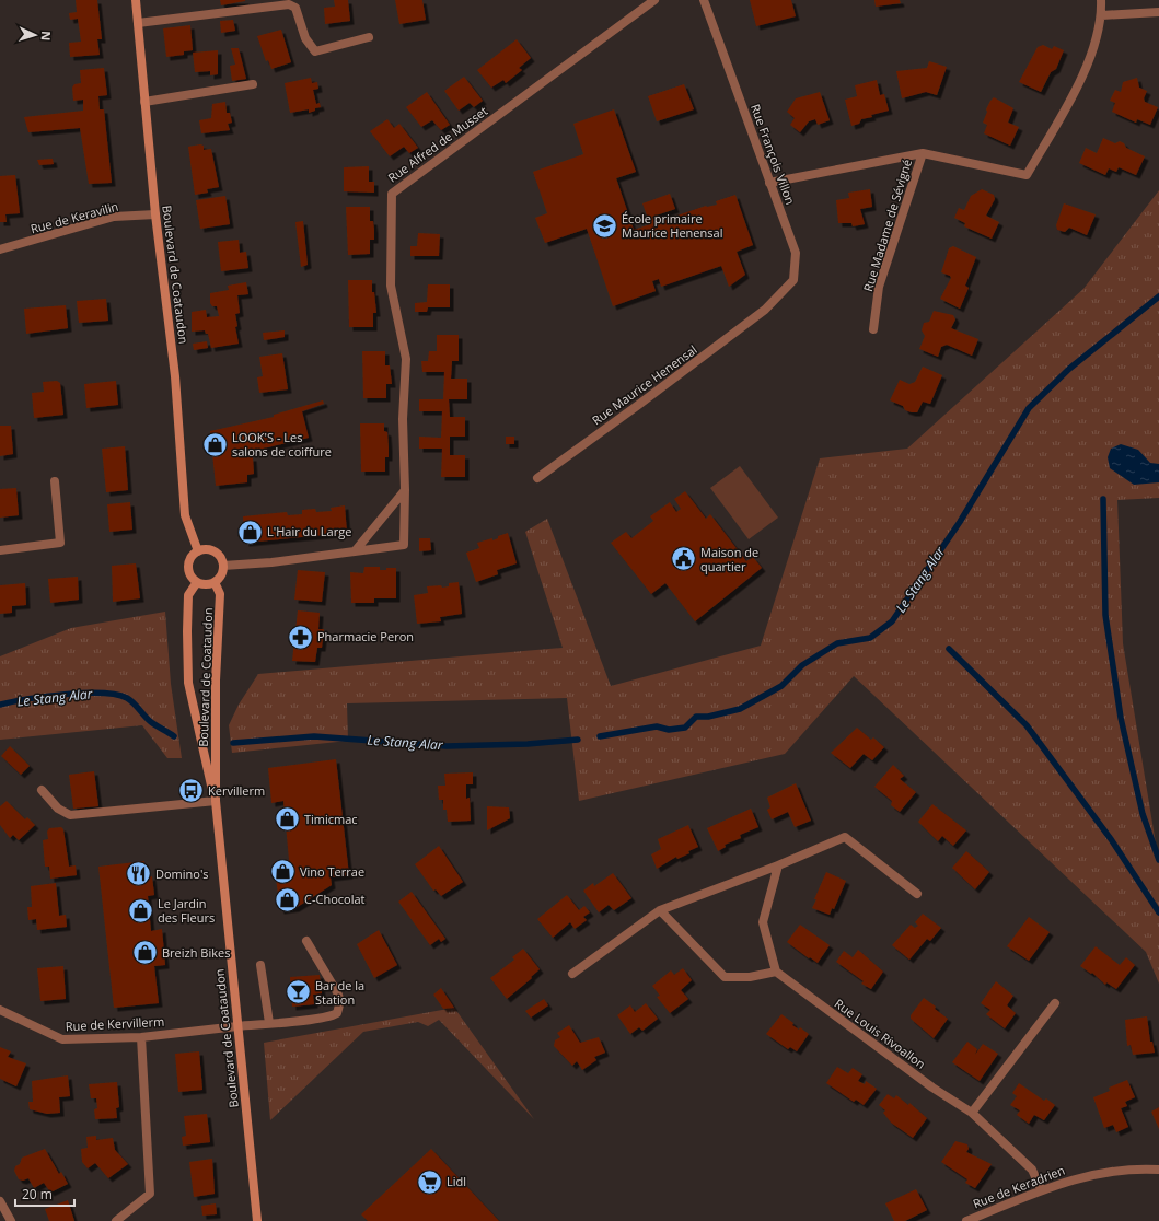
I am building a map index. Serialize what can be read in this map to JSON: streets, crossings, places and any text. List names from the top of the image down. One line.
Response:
{"streets":{"main road":["Boulevard de Coataudon"],"street":["Rue Alfred de Musset","Rue François Villon","Rue de Keravilin","Rue Madame de Sévigné","Rue Maurice Henensal","Rue de Kervillerm","Rue Louis Rivoallon","Rue de Keradrien"]},"crossings":[["Rue Alfred de Musset","Boulevard de Coataudon"],["Rue François Villon","Rue Madame de Sévigné"],["Rue François Villon","Rue Maurice Henensal"],["Rue de Keravilin","Boulevard de Coataudon"],["Boulevard de Coataudon","Rue de Kervillerm"],["Rue Louis Rivoallon","Rue de Keradrien"]],"water":["Le Stang Alar"],"places":{"school or university":["École primaire Maurice Henensal"],"shop":["LOOK'S - Les salons de coiffure","L'Hair du Large","Timicmac","Vino Terrae","C-Chocolat","Le Jardin des Fleurs","Breizh Bikes"],"public building":["Maison de quartier"],"pharmacy":["Pharmacie Peron"],"bus stop":["Kervillerm"],"restaurant":["Domino's"],"bar":["Bar de la Station"],"supermarket":["Lidl"]},"scale_bar":"20 m","north":"right"}
